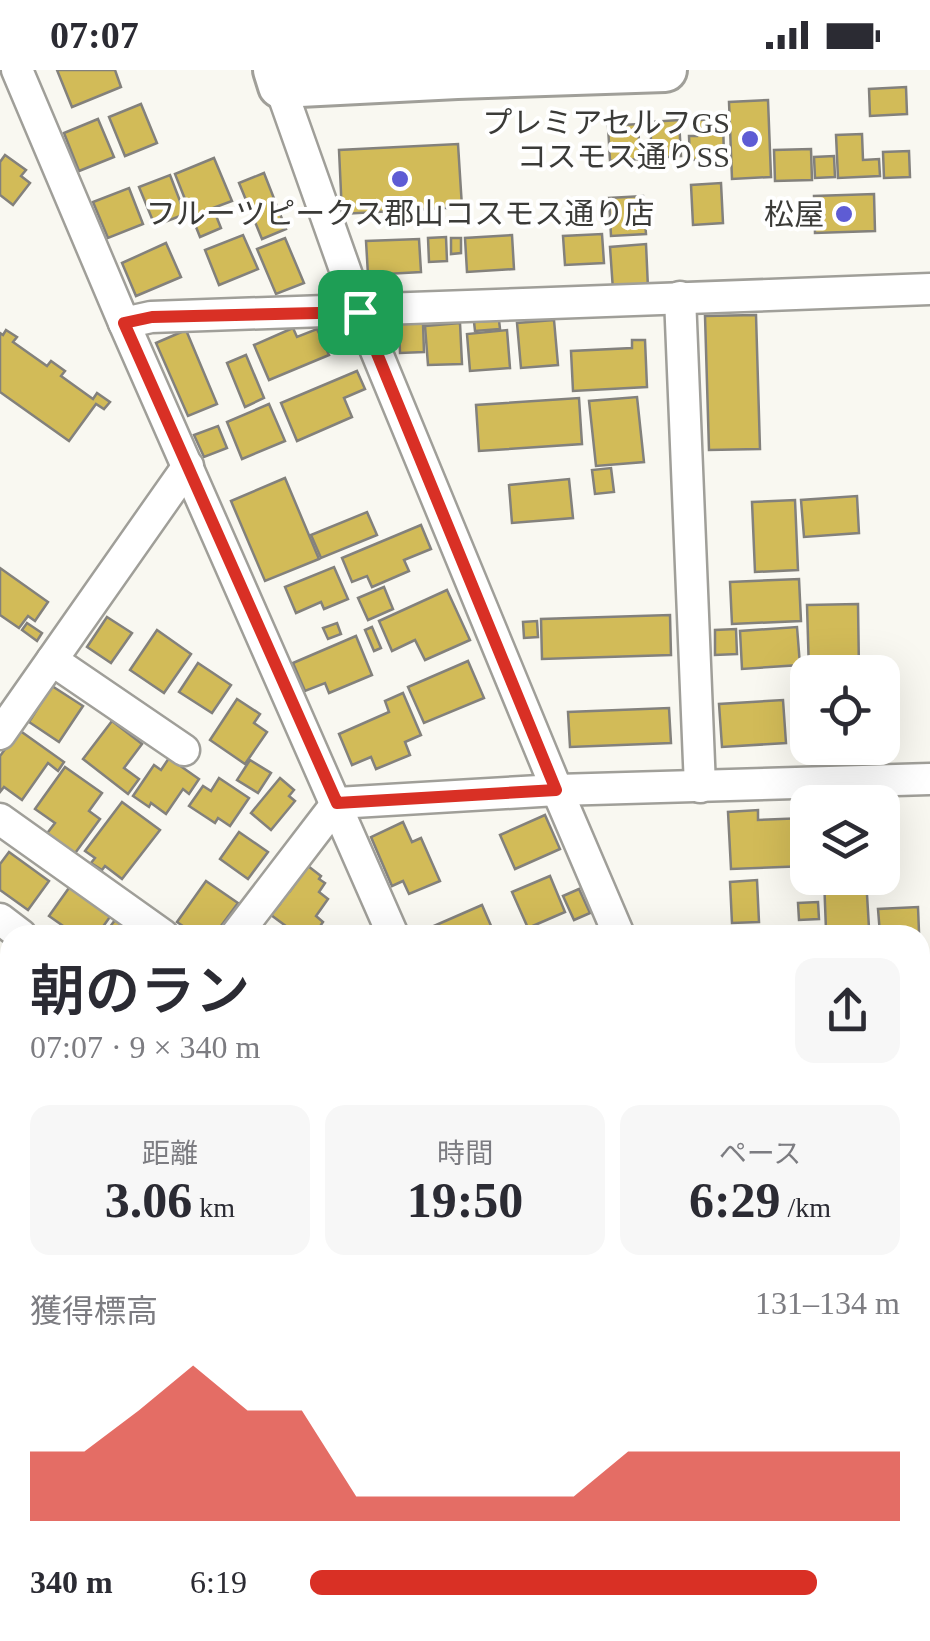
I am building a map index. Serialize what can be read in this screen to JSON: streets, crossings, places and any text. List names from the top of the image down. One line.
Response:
{"places":["プレミアセルフGS コスモス通りSS","フルーツピークス郡山コスモス通り店","松屋"],"page":{"status":"07:07","heading":["朝のラン","07:07 · 9 × 340 m"],"stats":[["距離","3.06 km"],["時間","19:50"],["ペース","6:29 /km"]],"chart":["獲得標高","131–134 m"],"list":[{"name":"340 m","note":"6:19"}]}}
